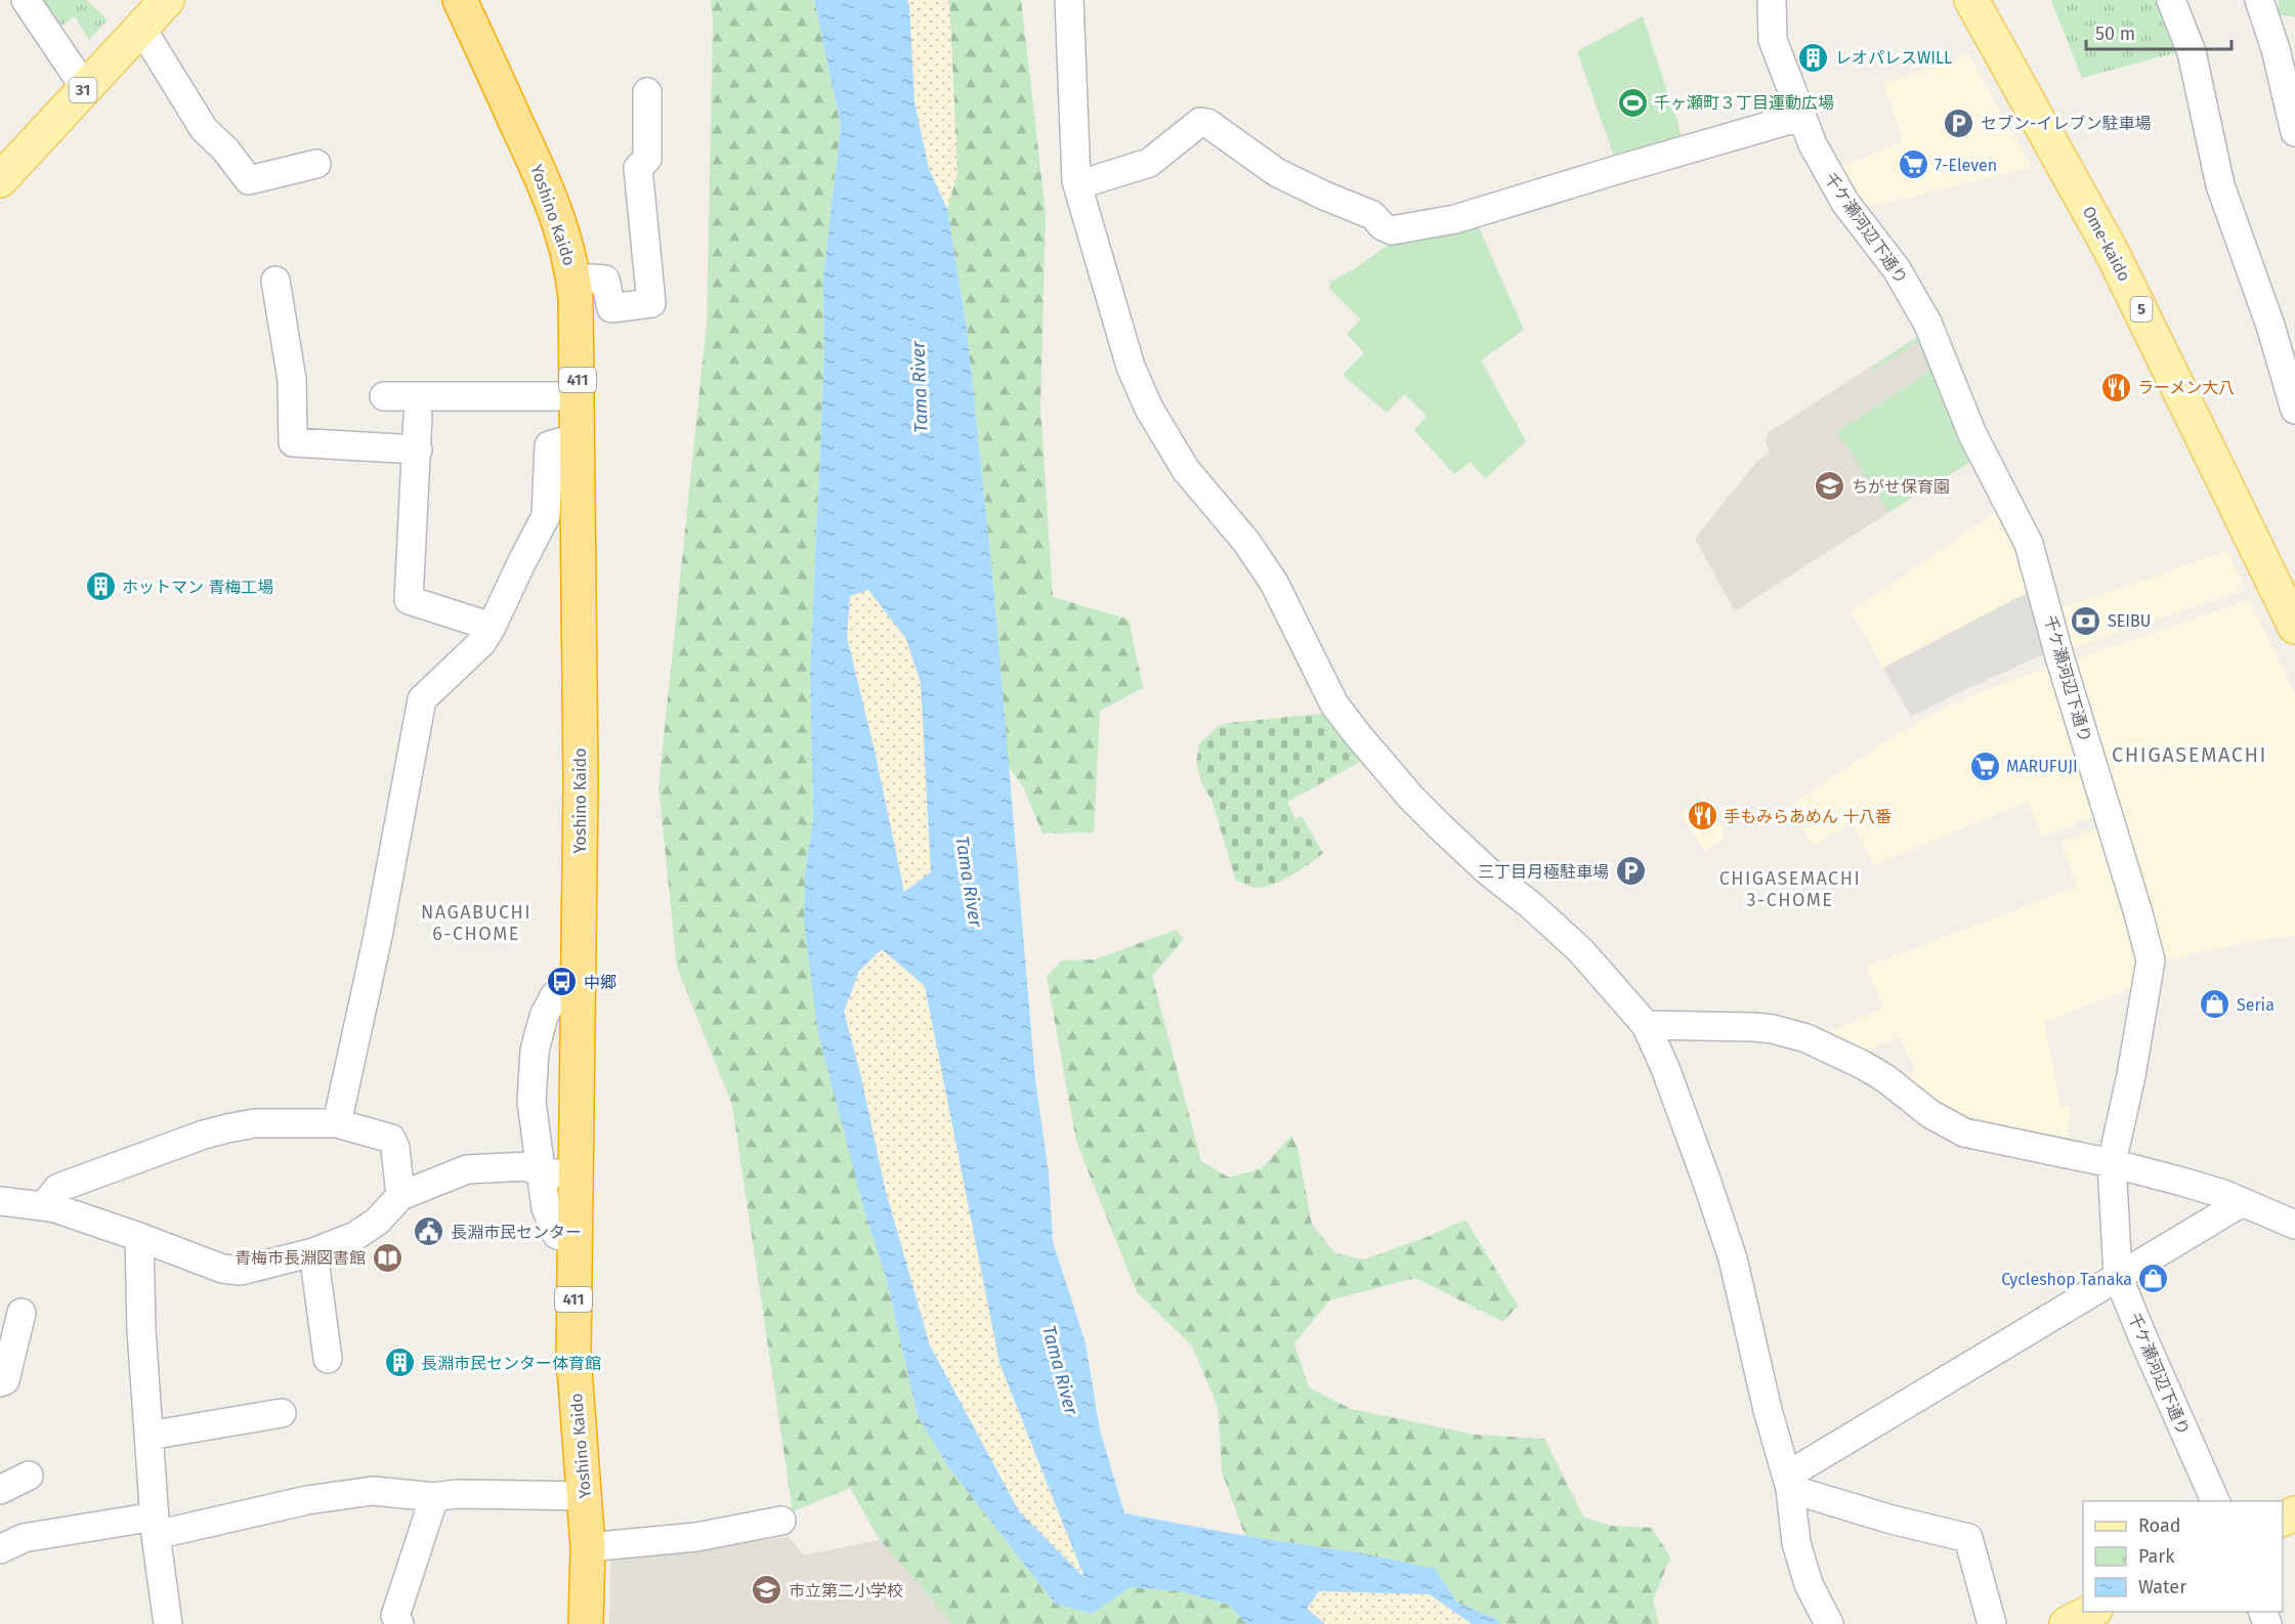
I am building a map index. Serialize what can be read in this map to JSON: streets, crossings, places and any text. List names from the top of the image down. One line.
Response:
{"streets":{"highway":["Yoshino Kaido","411"],"main road":["31","Ome-kaido","5"],"street":["千ケ瀬河辺下通り"]},"districts":["CHIGASEMACHI","CHIGASEMACHI 3-CHOME","NAGABUCHI 6-CHOME"],"water":["Tama River"],"places":{"building":["レオパレスWILL","ホットマン 青梅工場","長淵市民センター体育館"],"sports":["千ヶ瀬町３丁目運動広場"],"parking":["セブン-イレブン駐車場","三丁目月極駐車場"],"supermarket":["7-Eleven","MARUFUJI"],"restaurant":["ラーメン大八","手もみらあめん 十八番"],"school or university":["ちがせ保育園","市立第二小学校"],"bank":["SEIBU"],"bus stop":["中郷"],"shop":["Seria","Cycleshop Tanaka"],"public building":["長淵市民センター"],"library":["青梅市長淵図書館"]},"legend":["Road","Park","Water"],"scale_bar":"50 m"}
